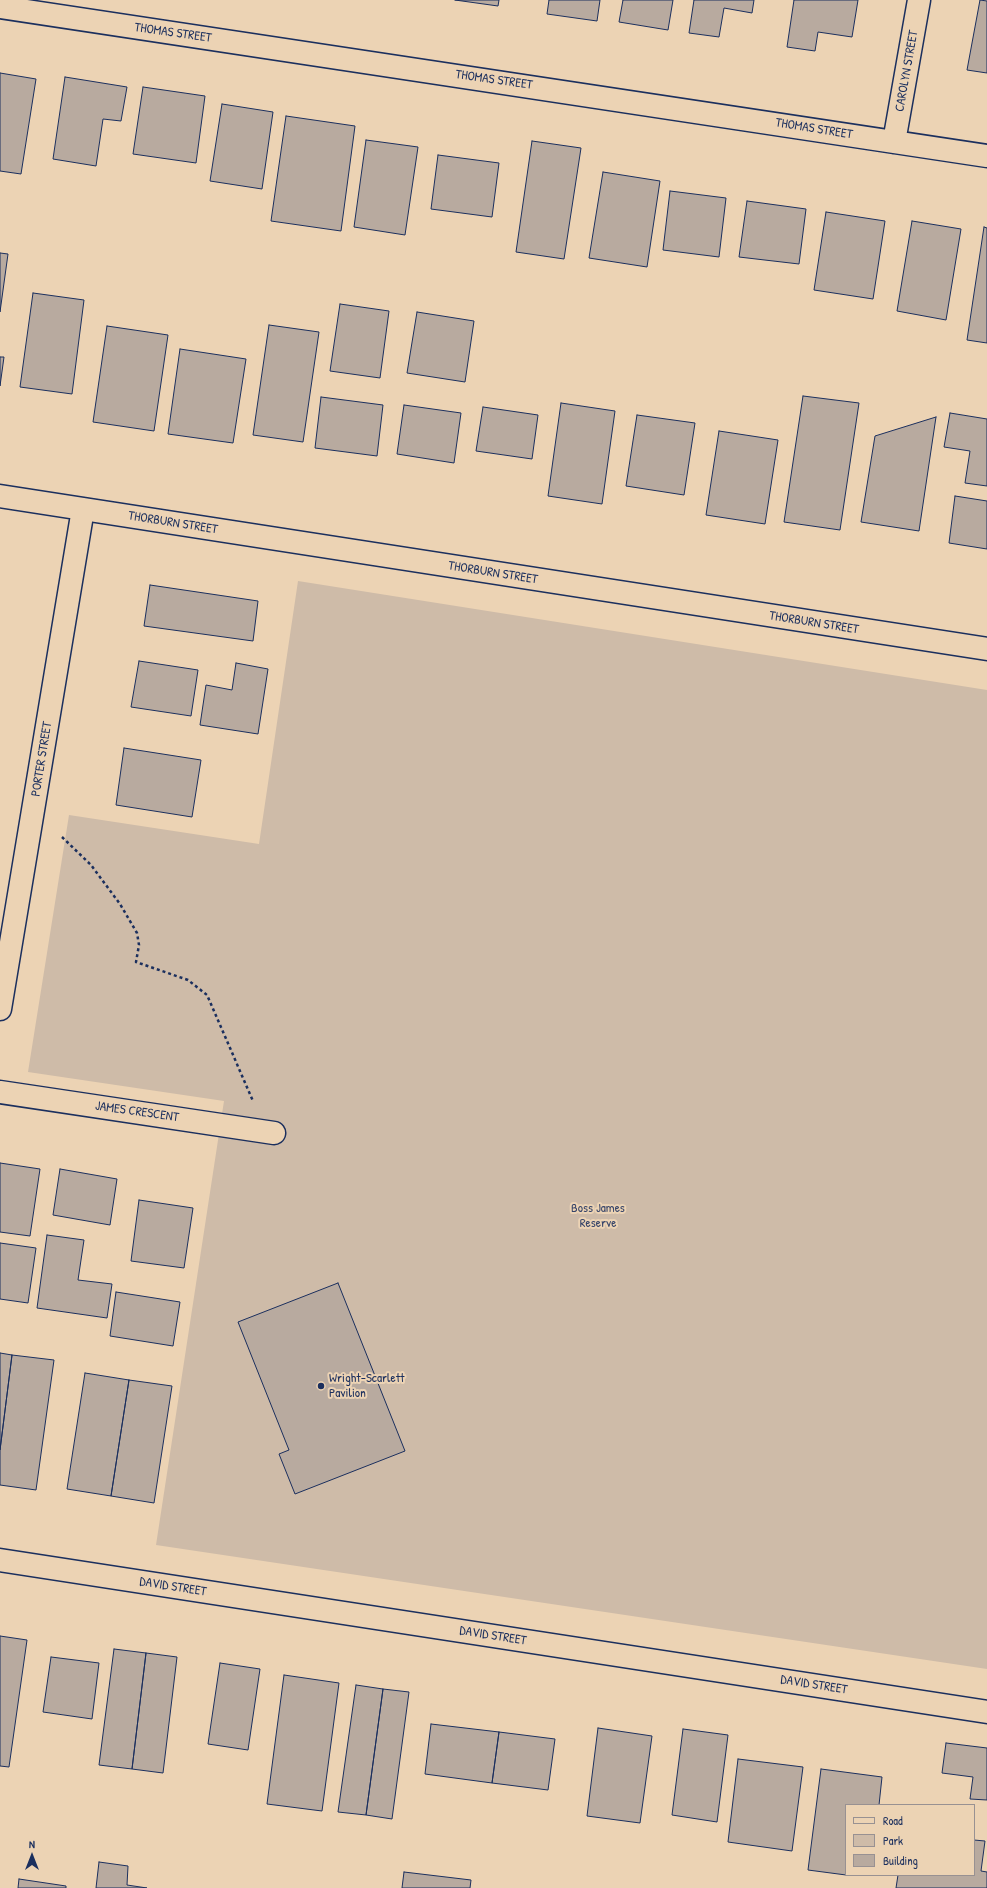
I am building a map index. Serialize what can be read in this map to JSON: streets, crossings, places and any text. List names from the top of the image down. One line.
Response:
{"streets":{"street":["THOMAS STREET","CAROLYN STREET","THORBURN STREET","PORTER STREET","JAMES CRESCENT","DAVID STREET"]},"crossings":[["THOMAS STREET","CAROLYN STREET"],["THORBURN STREET","PORTER STREET"]],"parks":["Boss James Reserve"],"places":["Wright-Scarlett Pavilion"],"legend":["Road","Park","Building"],"north":"top"}
